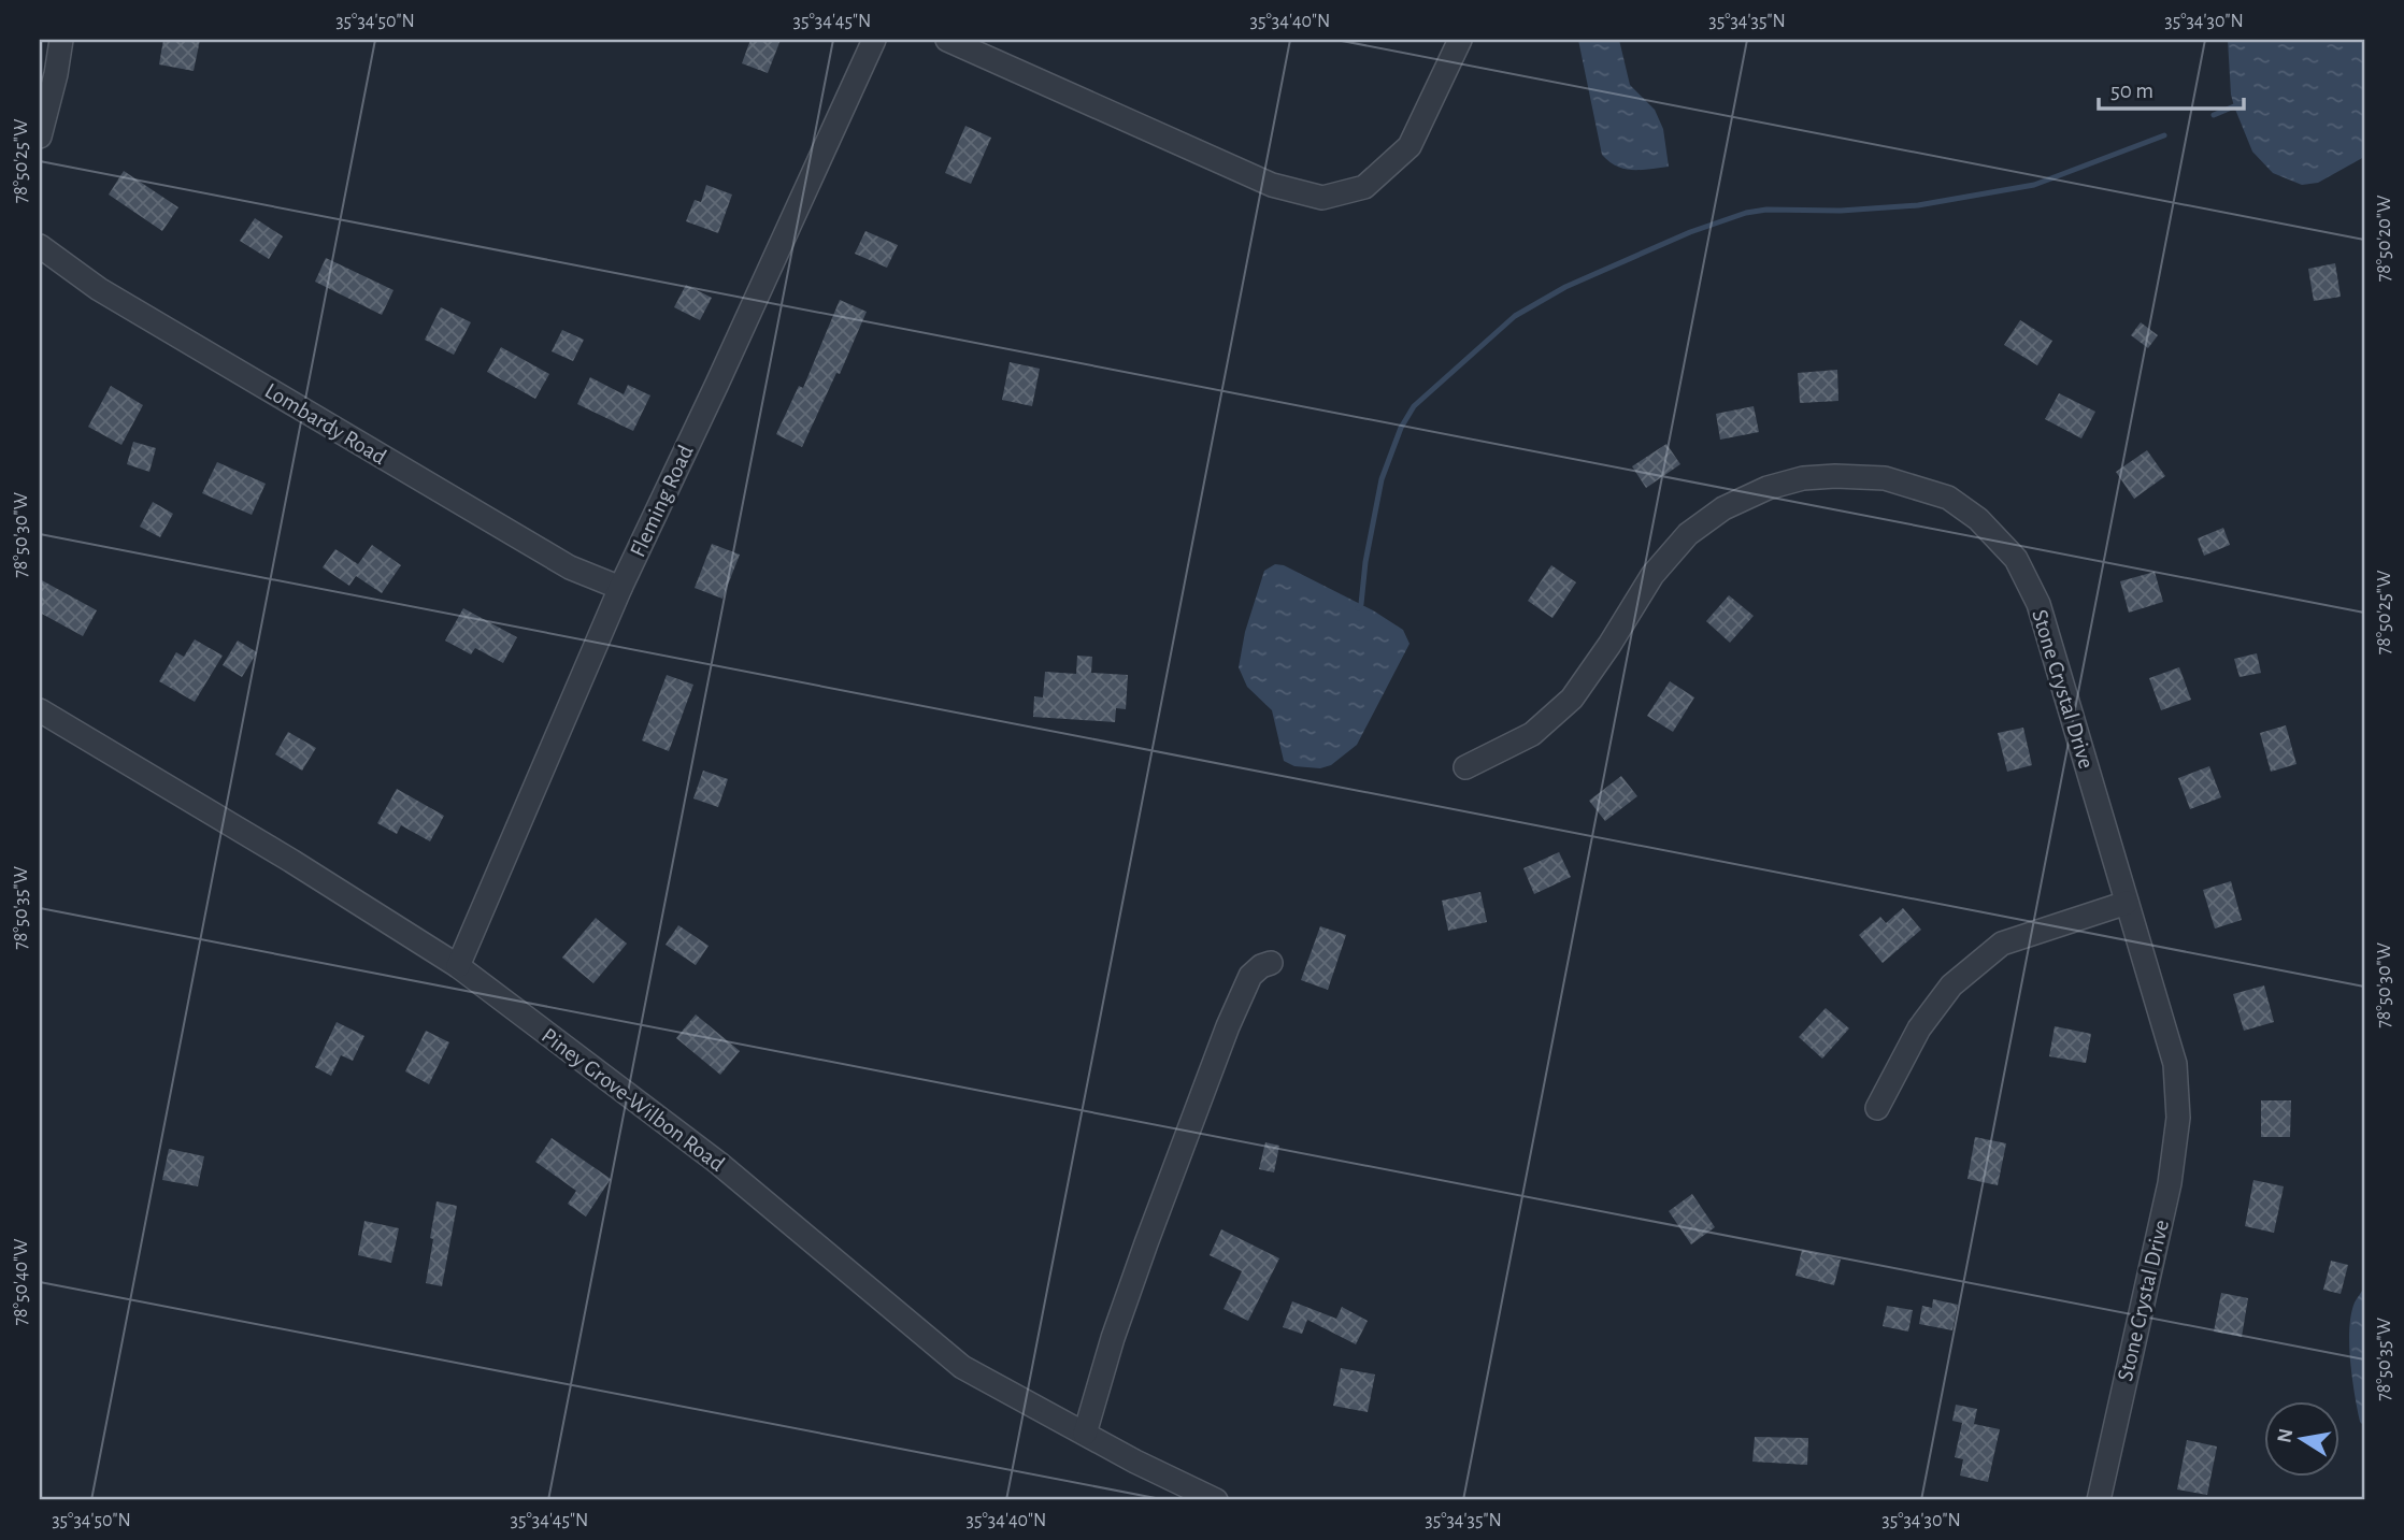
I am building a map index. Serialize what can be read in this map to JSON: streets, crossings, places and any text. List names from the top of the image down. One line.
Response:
{"streets":{"street":["Lombardy Road","Fleming Road","Stone Crystal Drive","Piney Grove-Wilbon Road"]},"crossings":[["Lombardy Road","Fleming Road"],["Fleming Road","Piney Grove-Wilbon Road"]],"scale_bar":"50 m","north":"left","coordinates":["35°34'50\"N","35°34'45\"N","35°34'40\"N","35°34'35\"N","35°34'30\"N","78°50'25\"W","78°50'20\"W","78°50'30\"W","78°50'35\"W","78°50'40\"W"]}
